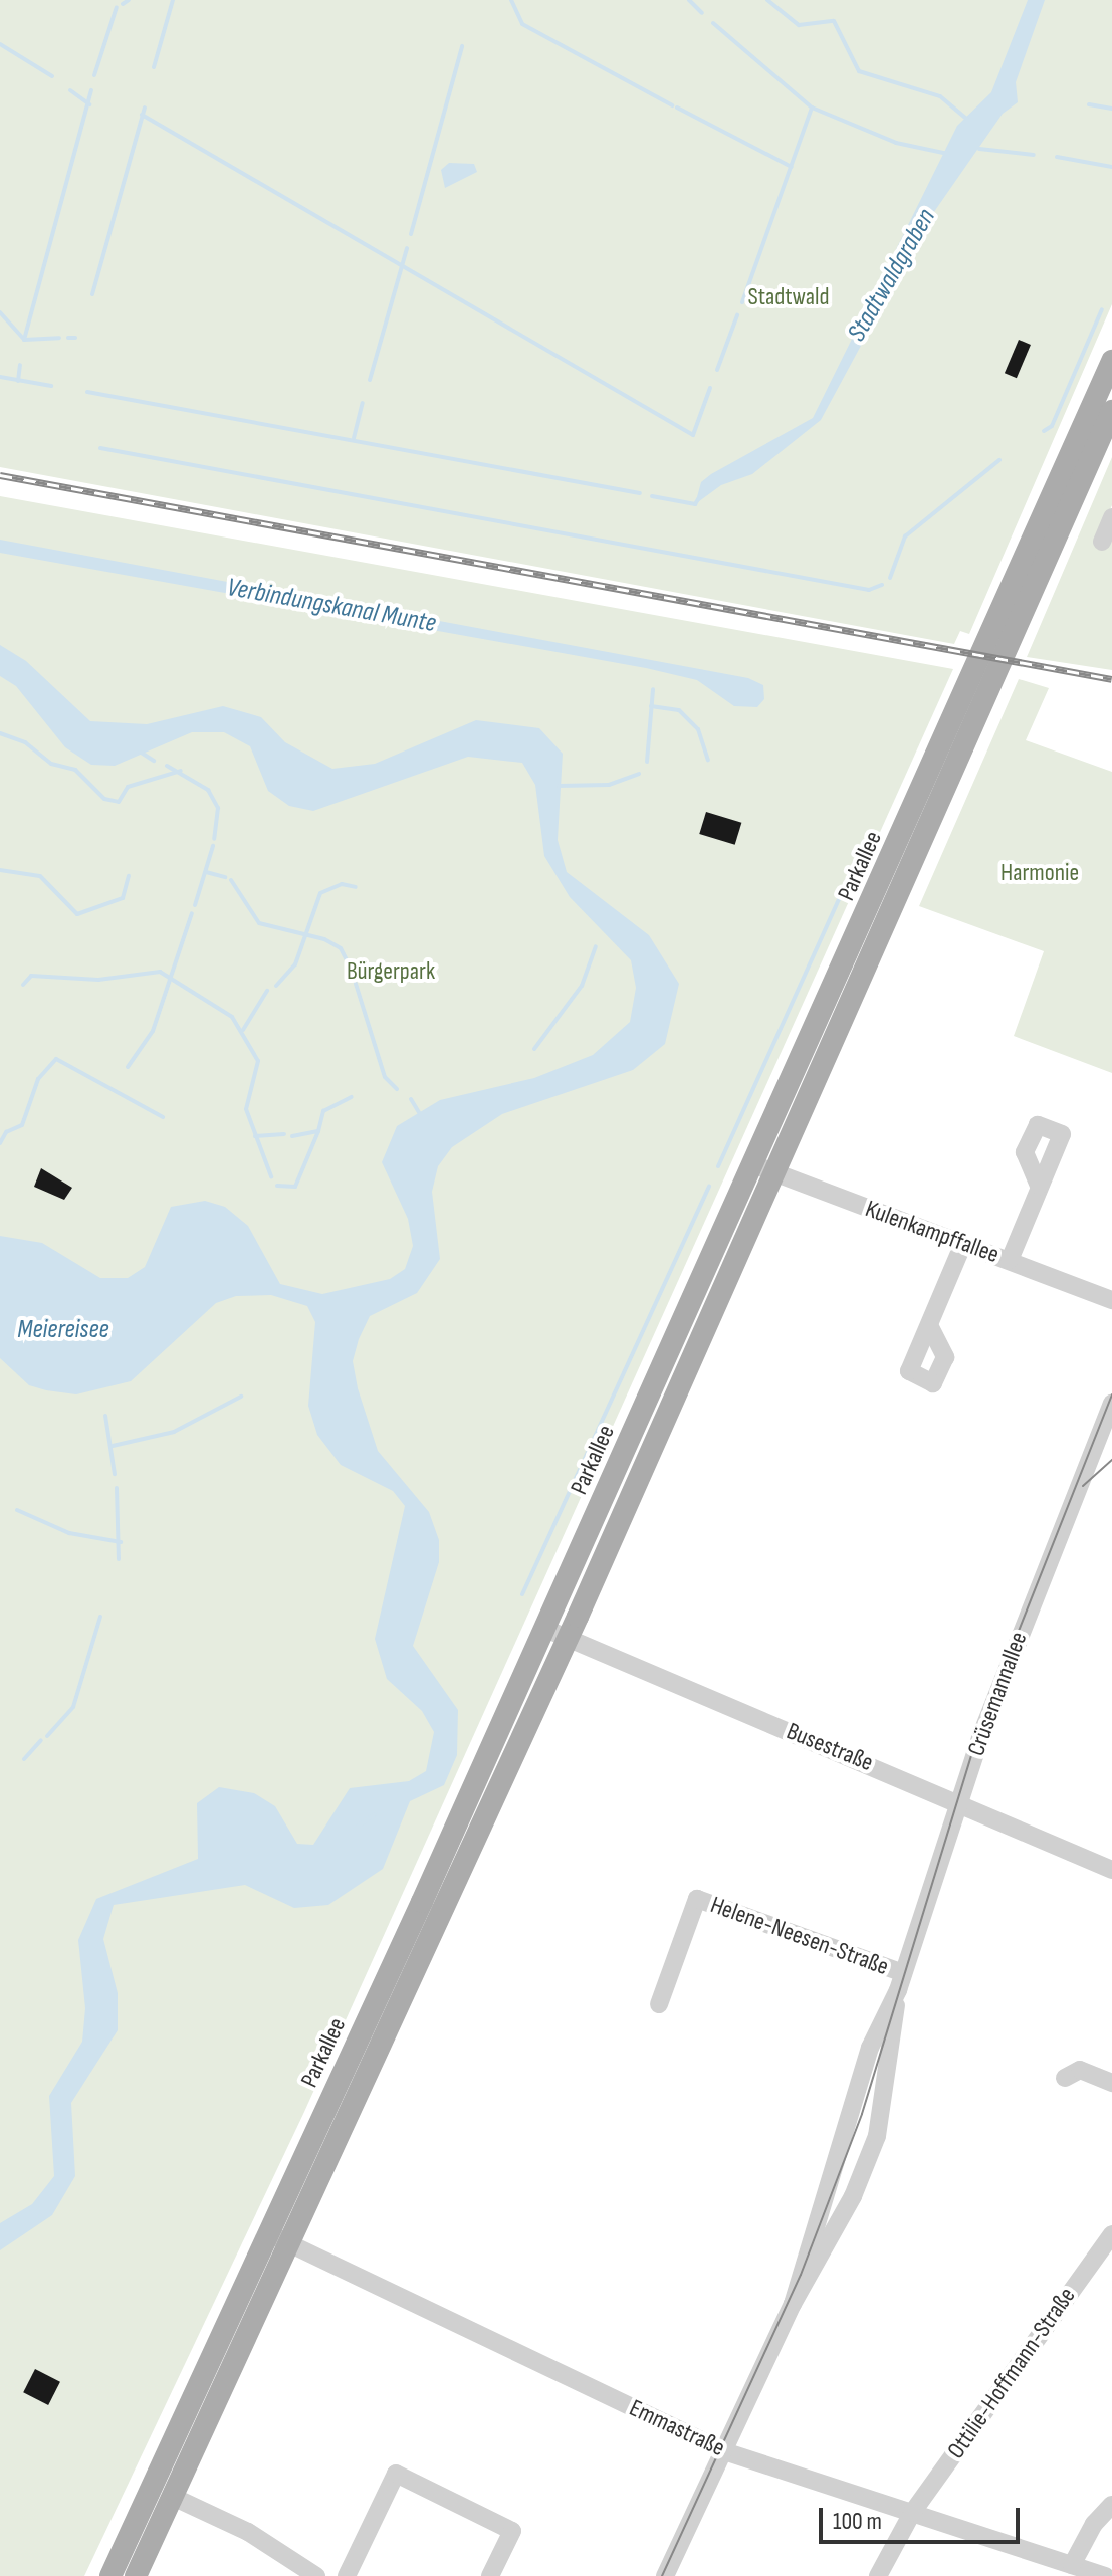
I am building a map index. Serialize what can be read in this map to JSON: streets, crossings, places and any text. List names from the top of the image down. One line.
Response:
{"streets":{"main road":["Parkallee"],"street":["Kulenkampffallee","Crüsemannallee","Busestraße","Helene-Neesen-Straße","Ottilie-Hoffmann-Straße","Emmastraße"]},"crossings":[["Parkallee","Kulenkampffallee"],["Parkallee","Busestraße"],["Parkallee","Emmastraße"],["Crüsemannallee","Busestraße"],["Crüsemannallee","Helene-Neesen-Straße"],["Crüsemannallee","Emmastraße"],["Ottilie-Hoffmann-Straße","Emmastraße"]],"water":["Stadtwaldgraben","Verbindungskanal Munte","Meiereisee"],"parks":["Stadtwald","Harmonie","Bürgerpark"],"scale_bar":"100 m"}
